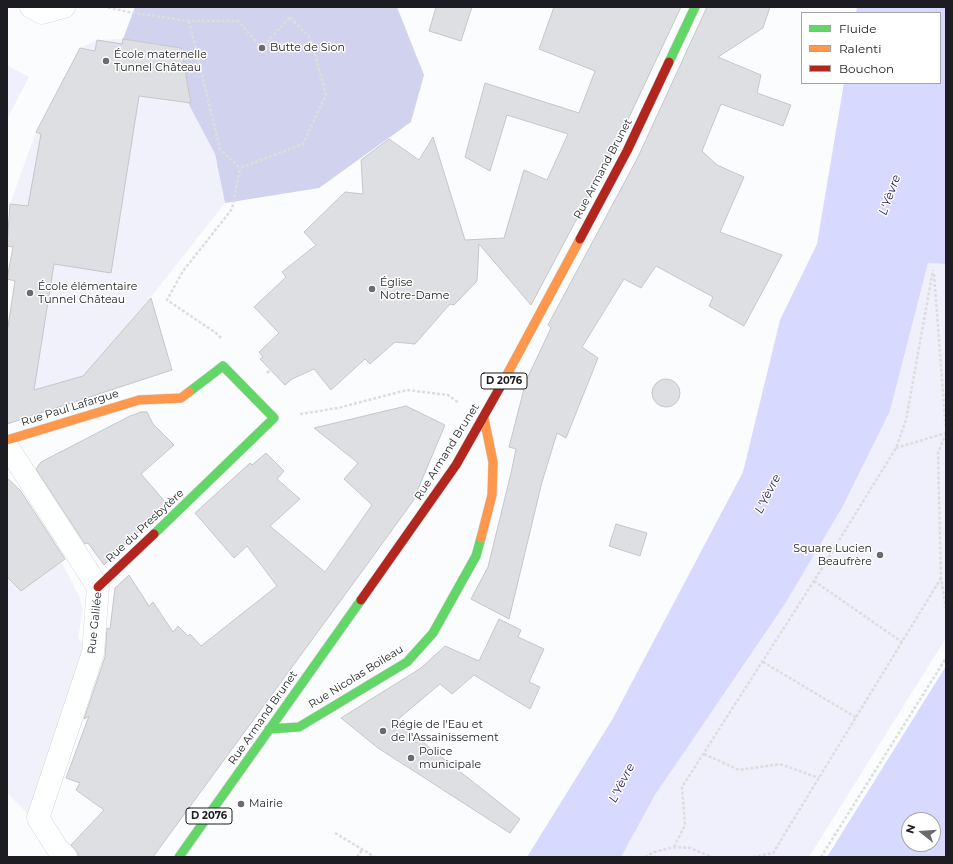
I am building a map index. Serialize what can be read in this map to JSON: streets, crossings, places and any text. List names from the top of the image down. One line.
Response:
{"streets":{"main road":["Rue Armand Brunet","D 2076","Rue Paul Lafargue","Rue du Presbytère","Rue Nicolas Boileau"],"street":["Rue Galilée"]},"crossings":[["Rue Armand Brunet","Rue Nicolas Boileau"],["Rue Paul Lafargue","Rue du Presbytère"],["Rue du Presbytère","Rue Galilée"]],"water":["L'Yèvre"],"places":["Butte de Sion","École maternelle Tunnel Château","Église Notre-Dame","École élémentaire Tunnel Château","Square Lucien Beaufrère","Régie de l'Eau et de l'Assainissement","Police municipale","Mairie"],"legend":["Fluide","Ralenti","Bouchon"],"north":"left"}
